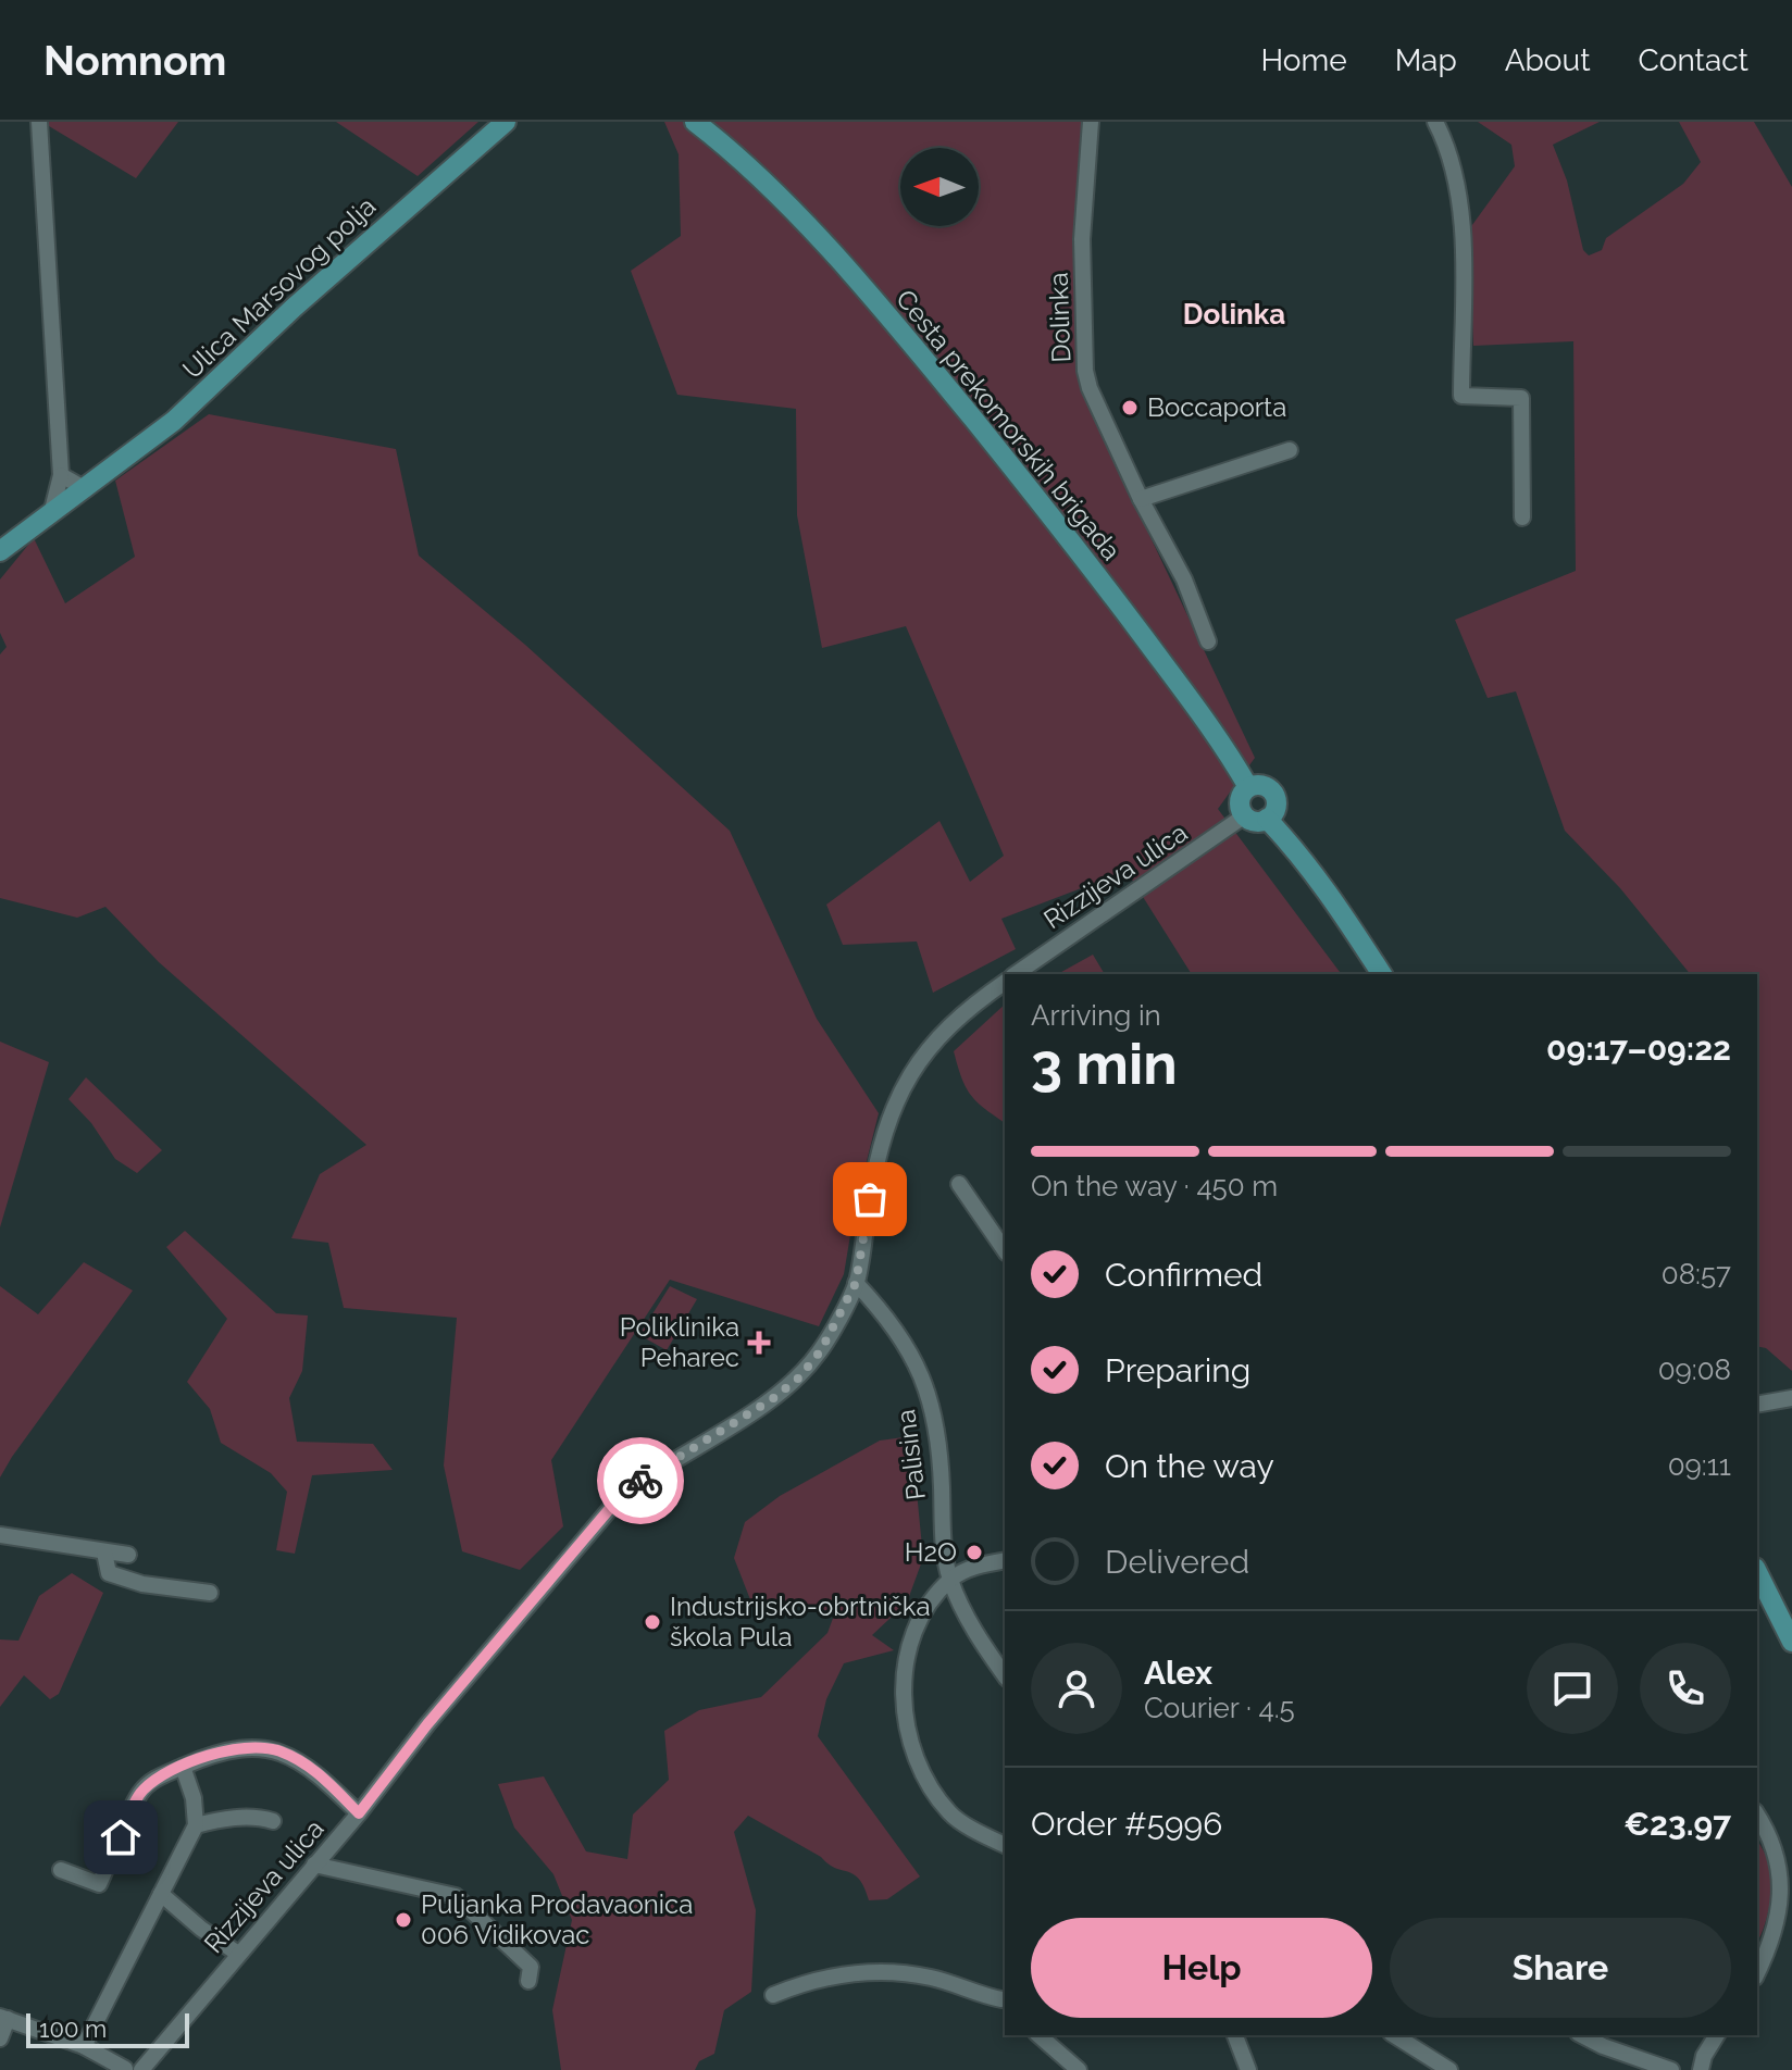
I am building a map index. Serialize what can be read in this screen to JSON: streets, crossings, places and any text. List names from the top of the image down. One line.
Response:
{"streets":{"main road":["Ulica Marsovog polja","Cesta prekomorskih brigada"],"street":["Dolinka","Rizzijeva ulica","Palisina"]},"crossings":[["Cesta prekomorskih brigada","Rizzijeva ulica"],["Rizzijeva ulica","Palisina"]],"districts":["Dolinka"],"places":{"other":["Boccaporta","H2O","Industrijsko-obrtnička škola Pula","Puljanka Prodavaonica 006 Vidikovac"],"health":["Poliklinika Peharec"]},"scale_bar":"100 m","north":"left","page":{"header":"Nomnom","nav":["Home","Map","About","Contact"],"heading":["3 min","Arriving in","09:17–09:22"],"panel":["Alex","Courier · 4.5","Order #5996","€23.97"],"bar":"On the way · 450 m","list":[["Confirmed","08:57"],["Preparing","09:08"],["On the way","09:11"],"Delivered"],"buttons":["Help","Share"],"scale":"100 m"}}
